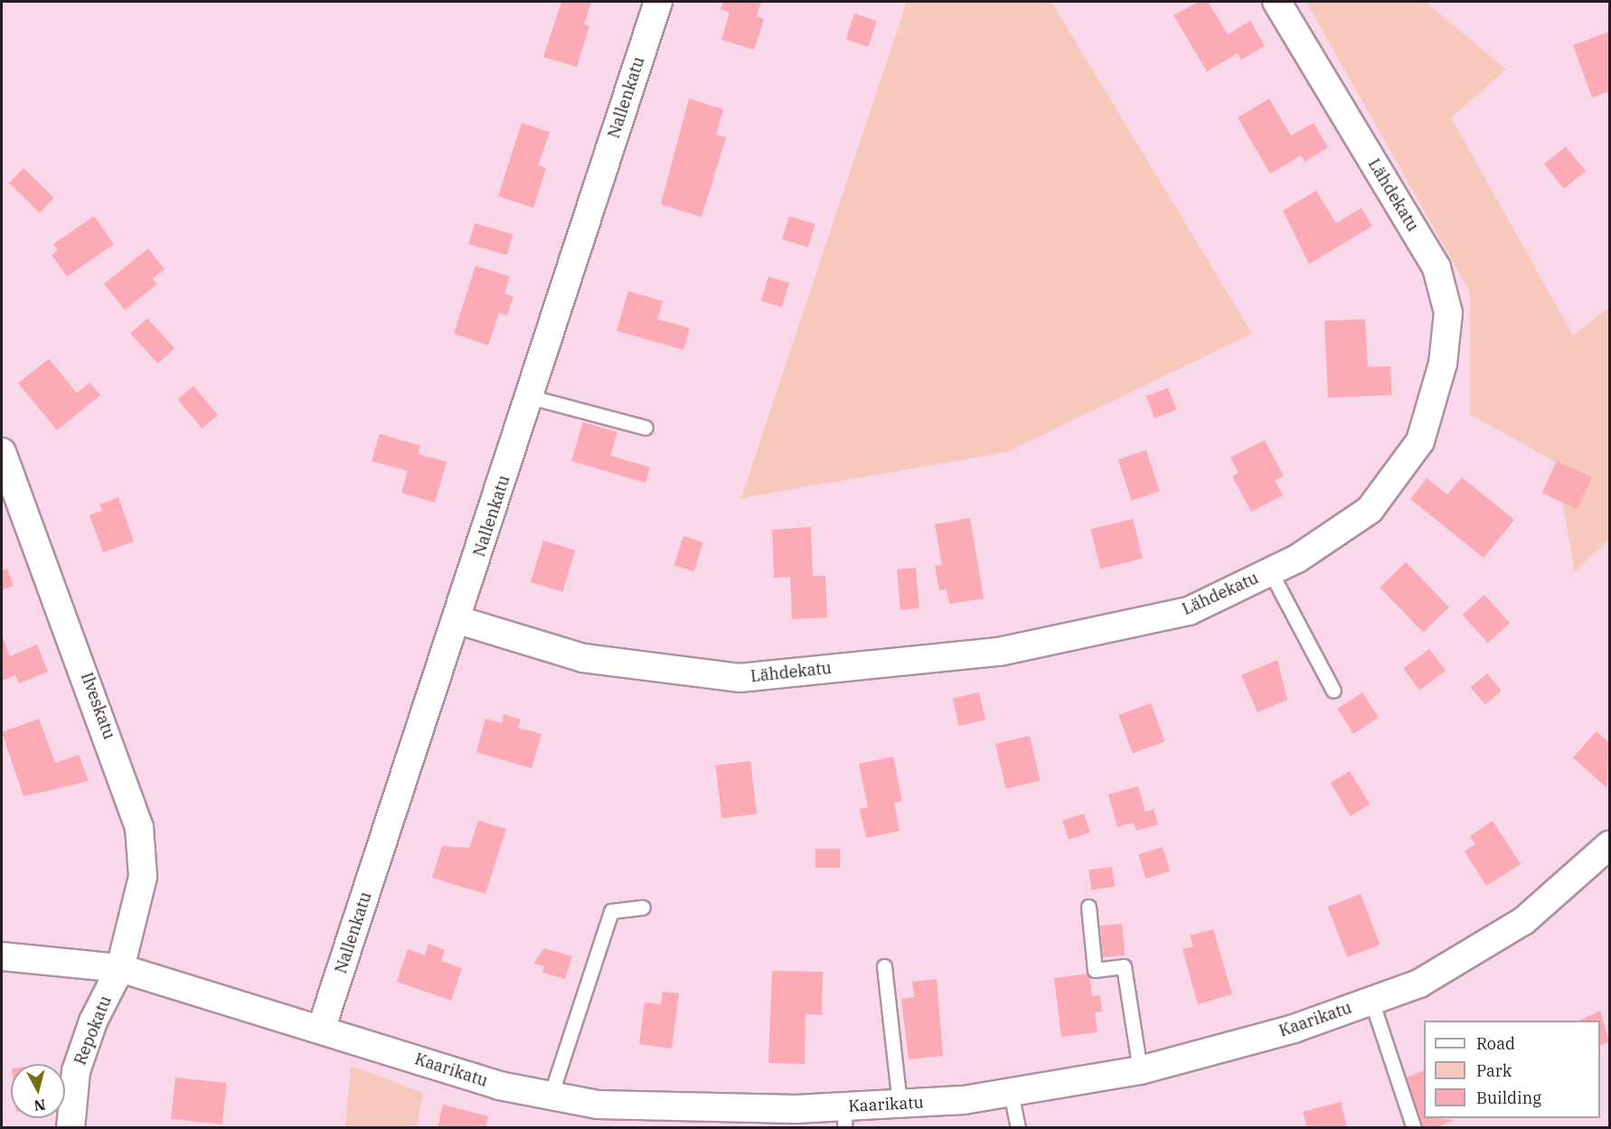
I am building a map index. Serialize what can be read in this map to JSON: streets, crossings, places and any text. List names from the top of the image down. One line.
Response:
{"streets":{"street":["Nallenkatu","Lähdekatu","Ilveskatu","Kaarikatu","Repokatu"]},"crossings":[["Nallenkatu","Lähdekatu"],["Nallenkatu","Kaarikatu"],["Ilveskatu","Kaarikatu"],["Ilveskatu","Repokatu"],["Kaarikatu","Repokatu"]],"legend":["Road","Park","Building"],"north":"bottom"}
